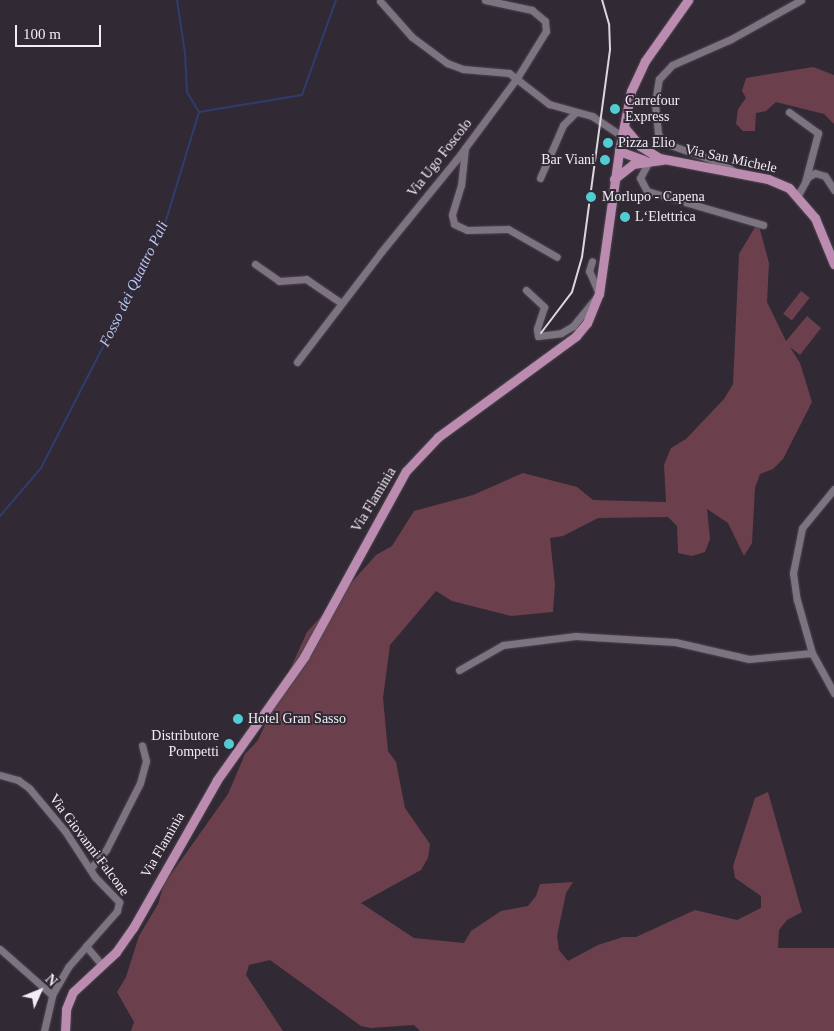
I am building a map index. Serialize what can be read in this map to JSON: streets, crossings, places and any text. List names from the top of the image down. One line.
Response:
{"streets":{"main road":["Via San Michele","Via Flaminia"],"street":["Via Ugo Foscolo","Via Giovanni Falcone"]},"water":["Fosso dei Quattro Pali"],"places":["Carrefour Express","Pizza Elio","Bar Viani","Morlupo - Capena","L‘Elettrica","Hotel Gran Sasso","Distributore Pompetti"],"scale_bar":"100 m","north":"top right"}
